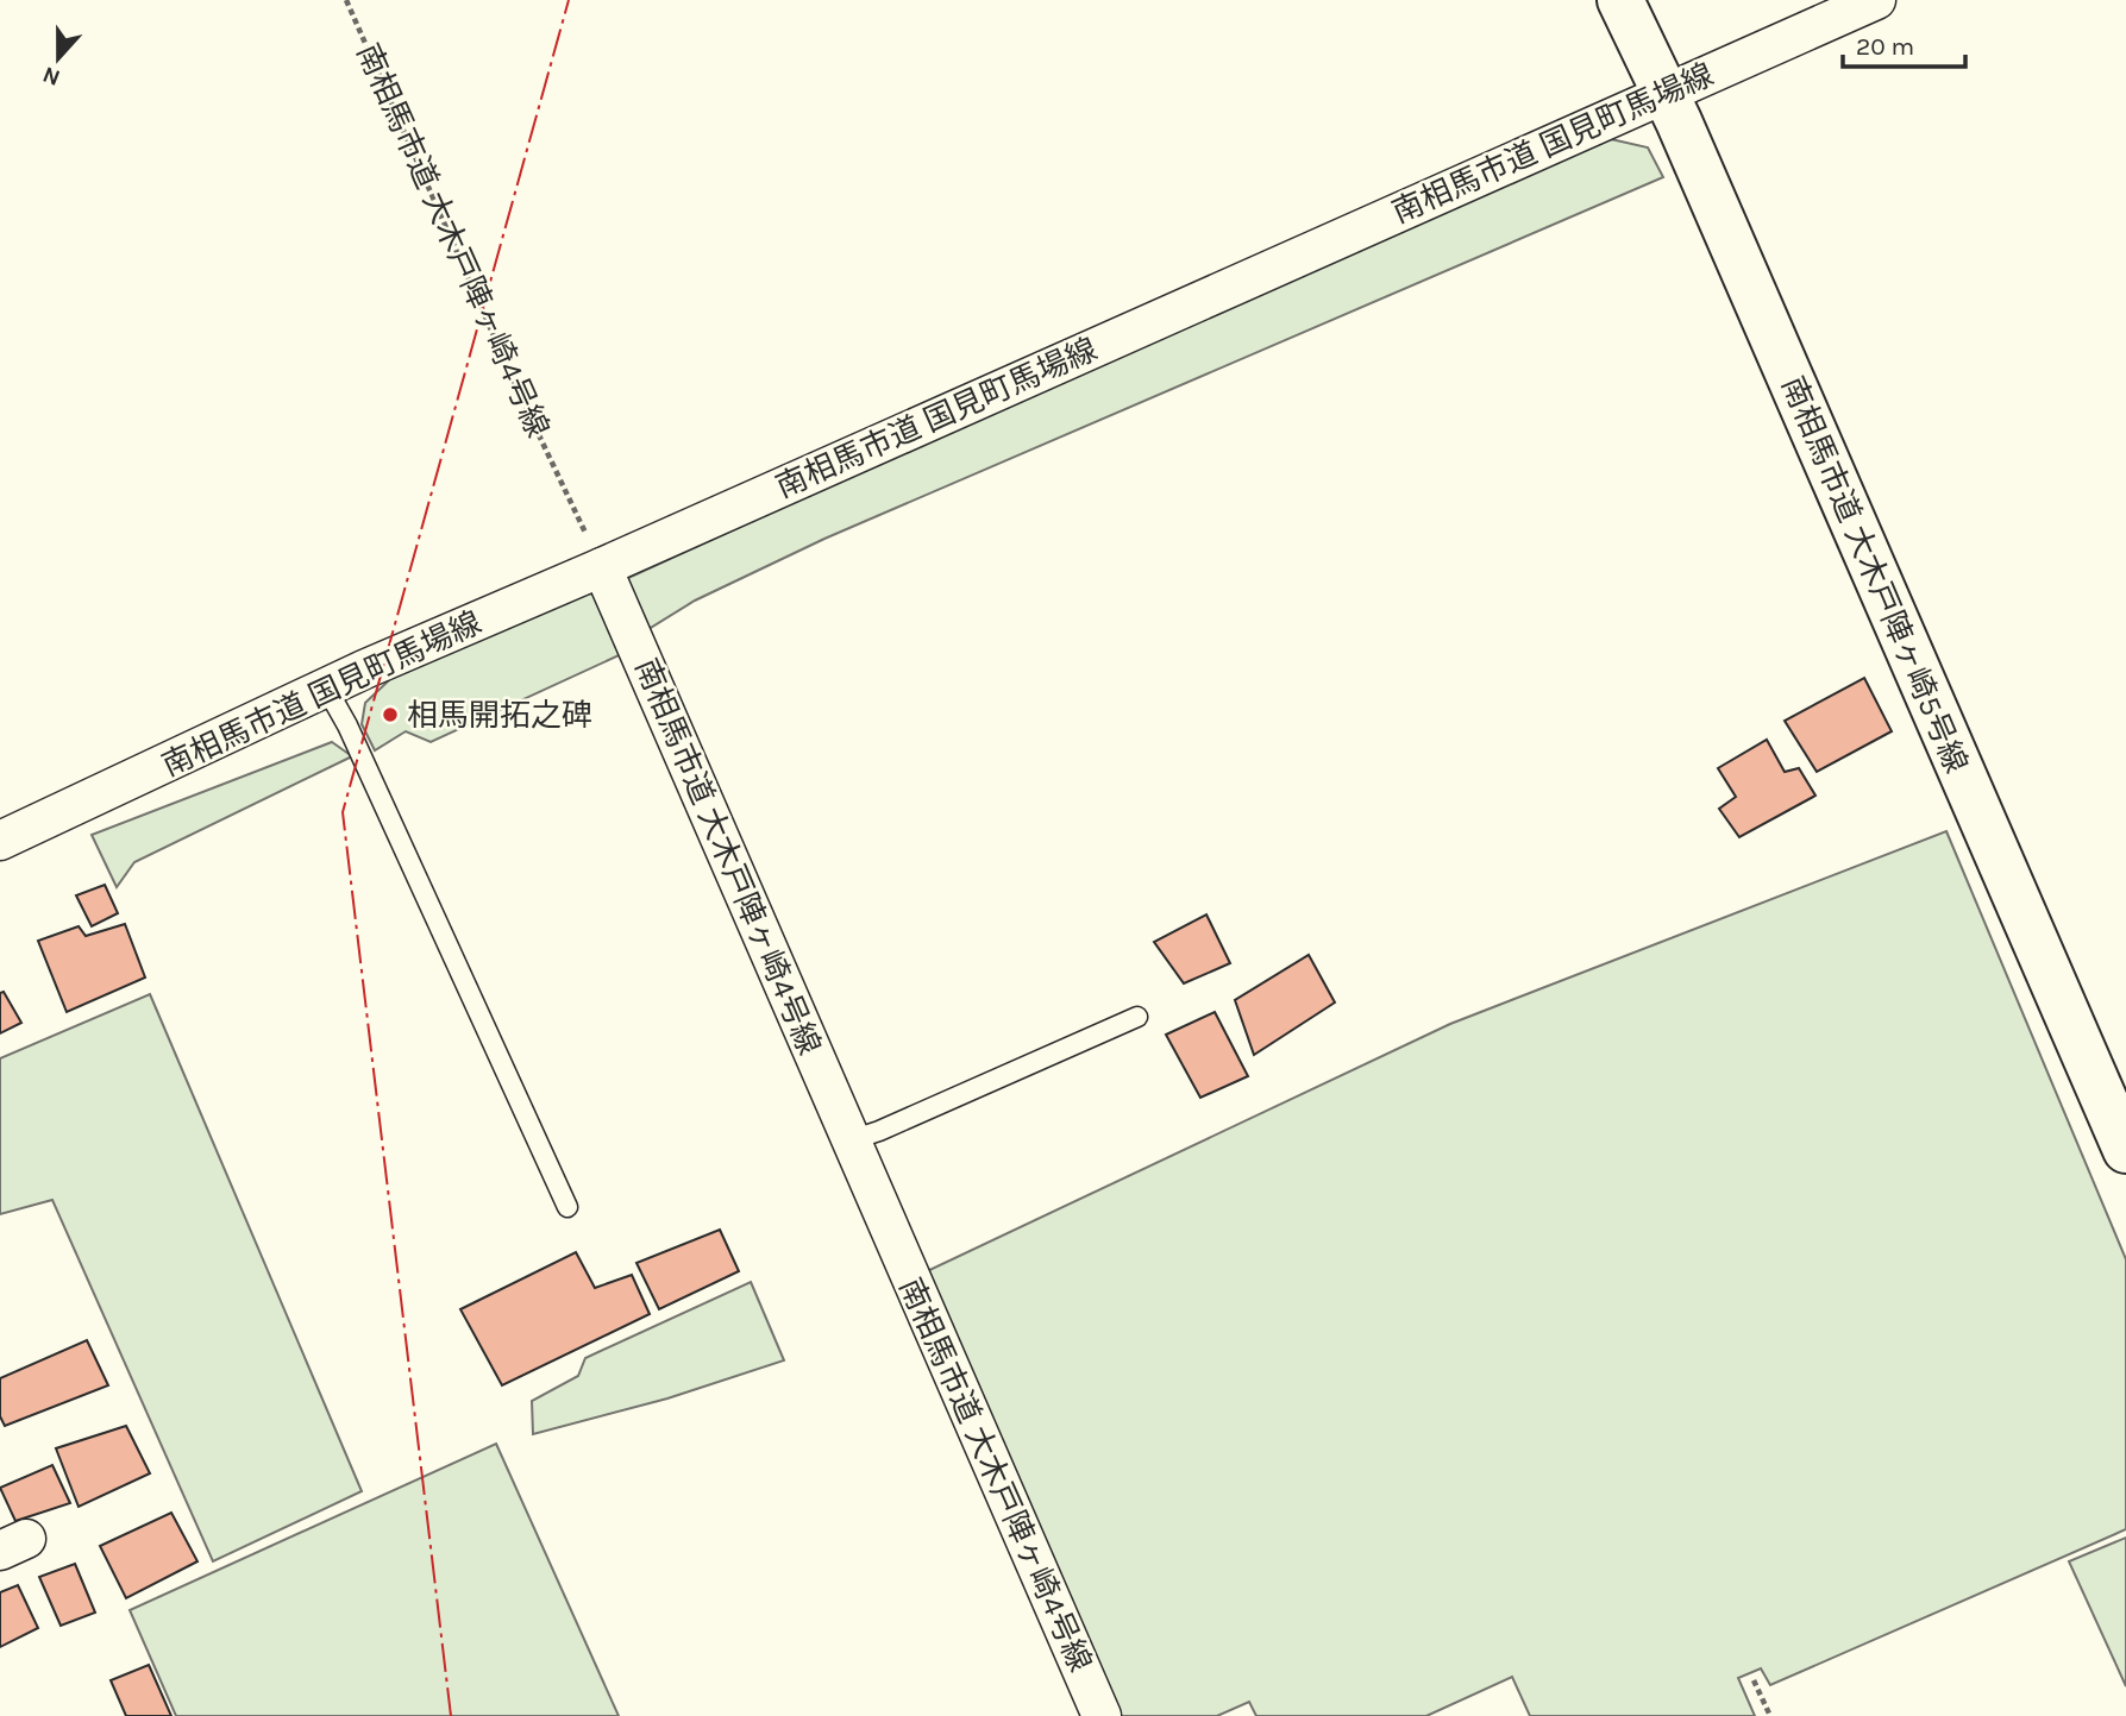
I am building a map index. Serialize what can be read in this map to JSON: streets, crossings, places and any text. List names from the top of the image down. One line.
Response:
{"streets":{"street":["南相馬市道 国見町馬場線","南相馬市道 大木戸陣ヶ崎4号線","南相馬市道 大木戸陣ヶ崎5号線"]},"crossings":[["南相馬市道 国見町馬場線","南相馬市道 大木戸陣ヶ崎4号線"],["南相馬市道 国見町馬場線","南相馬市道 大木戸陣ヶ崎5号線"]],"places":["相馬開拓之碑"],"scale_bar":"20 m","north":"bottom"}
